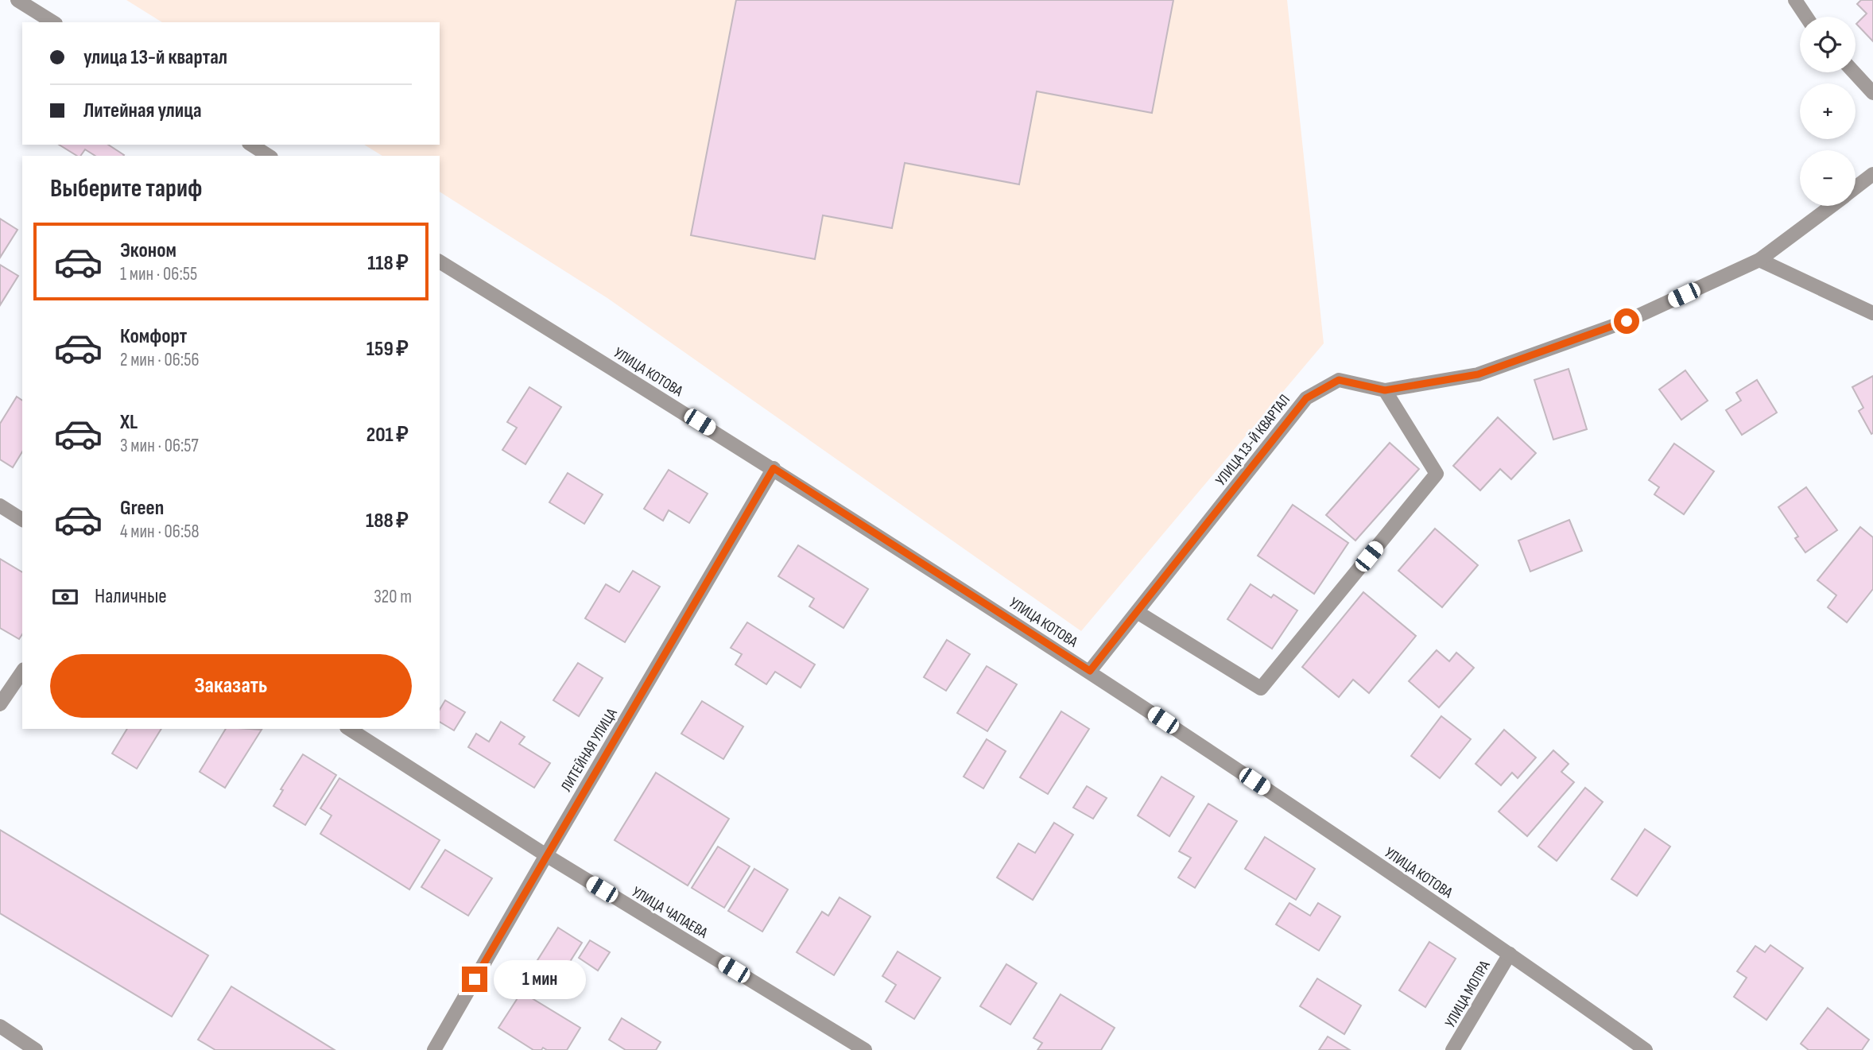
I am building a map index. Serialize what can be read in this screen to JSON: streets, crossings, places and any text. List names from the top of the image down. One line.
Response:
{"streets":{"street":["УЛИЦА КОТОВА","УЛИЦА 13-Й КВАРТАЛ","ЛИТЕЙНАЯ УЛИЦА","УЛИЦА ЧАПАЕВА","УЛИЦА МОПРА"]},"crossings":[["УЛИЦА КОТОВА","УЛИЦА 13-Й КВАРТАЛ"],["УЛИЦА КОТОВА","ЛИТЕЙНАЯ УЛИЦА"],["УЛИЦА КОТОВА","УЛИЦА МОПРА"],["ЛИТЕЙНАЯ УЛИЦА","УЛИЦА ЧАПАЕВА"]],"page":{"map_buttons":["+","−"],"banner":["улица 13-й квартал","Литейная улица"],"heading":"Выберите тариф","list":[{"name":"Эконом","note":"1 мин · 06:55","value":"118 ₽"},{"name":"Комфорт","note":"2 мин · 06:56","value":"159 ₽"},{"name":"XL","note":"3 мин · 06:57","value":"201 ₽"},{"name":"Green","note":"4 мин · 06:58","value":"188 ₽"}],"pay":["Наличные","320 m"],"buttons":"Заказать","bubble":"1 мин"}}
